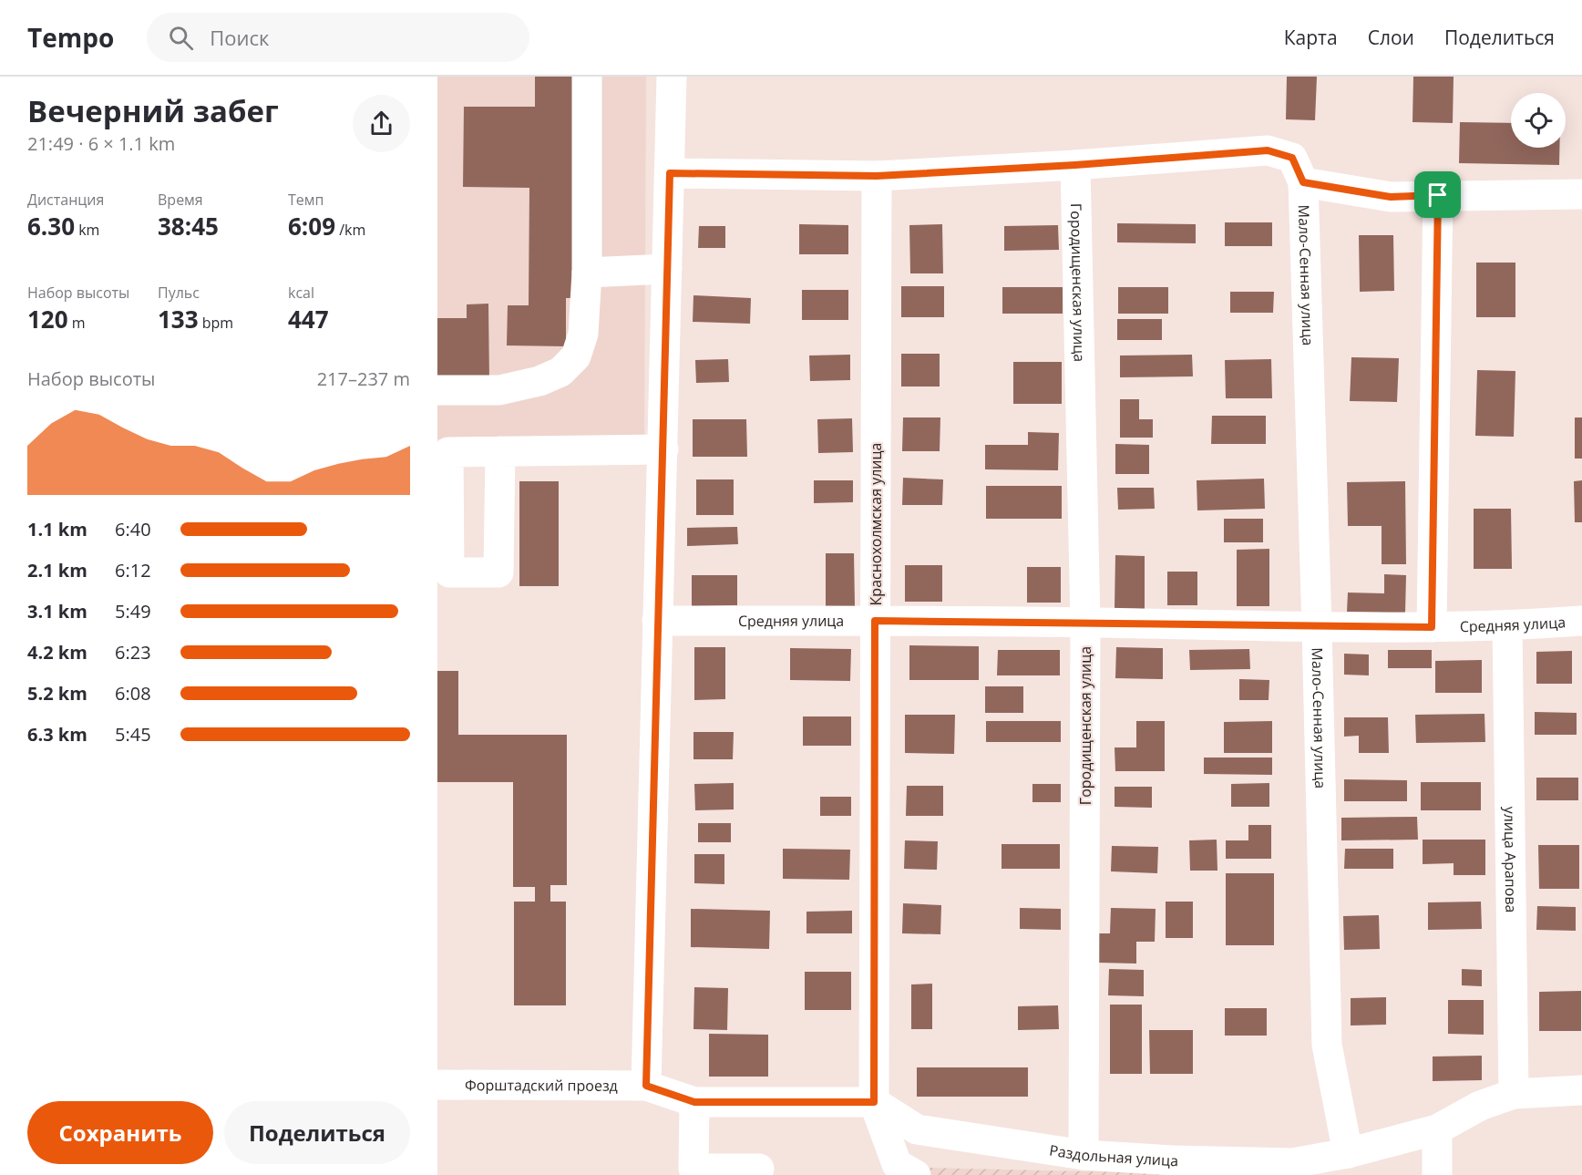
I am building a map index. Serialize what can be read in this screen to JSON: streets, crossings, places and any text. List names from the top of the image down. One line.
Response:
{"streets":{"street":["Мало-Сенная улица","Городищенская улица","Краснохолмская улица","Средняя улица","улица Арапова","Форштадский проезд","Раздольная улица"]},"crossings":[["Мало-Сенная улица","Средняя улица"],["Мало-Сенная улица","Раздольная улица"],["Городищенская улица","Средняя улица"],["Городищенская улица","Раздольная улица"],["Краснохолмская улица","Средняя улица"],["Краснохолмская улица","Раздольная улица"],["Средняя улица","улица Арапова"],["улица Арапова","Раздольная улица"]],"page":{"header":"Tempo","search":"Поиск","nav":["Карта","Слои","Поделиться"],"heading":["Вечерний забег","21:49 · 6 × 1.1 km"],"stats":[["Дистанция","6.30 km"],["Время","38:45"],["Темп","6:09 /km"],["Набор высоты","120 m"],["Пульс","133 bpm"],["kcal","447"]],"chart":["Набор высоты","217–237 m"],"list":[{"name":"1.1 km","note":"6:40"},{"name":"2.1 km","note":"6:12"},{"name":"3.1 km","note":"5:49"},{"name":"4.2 km","note":"6:23"},{"name":"5.2 km","note":"6:08"},{"name":"6.3 km","note":"5:45"}],"buttons":["Сохранить","Поделиться"]}}
